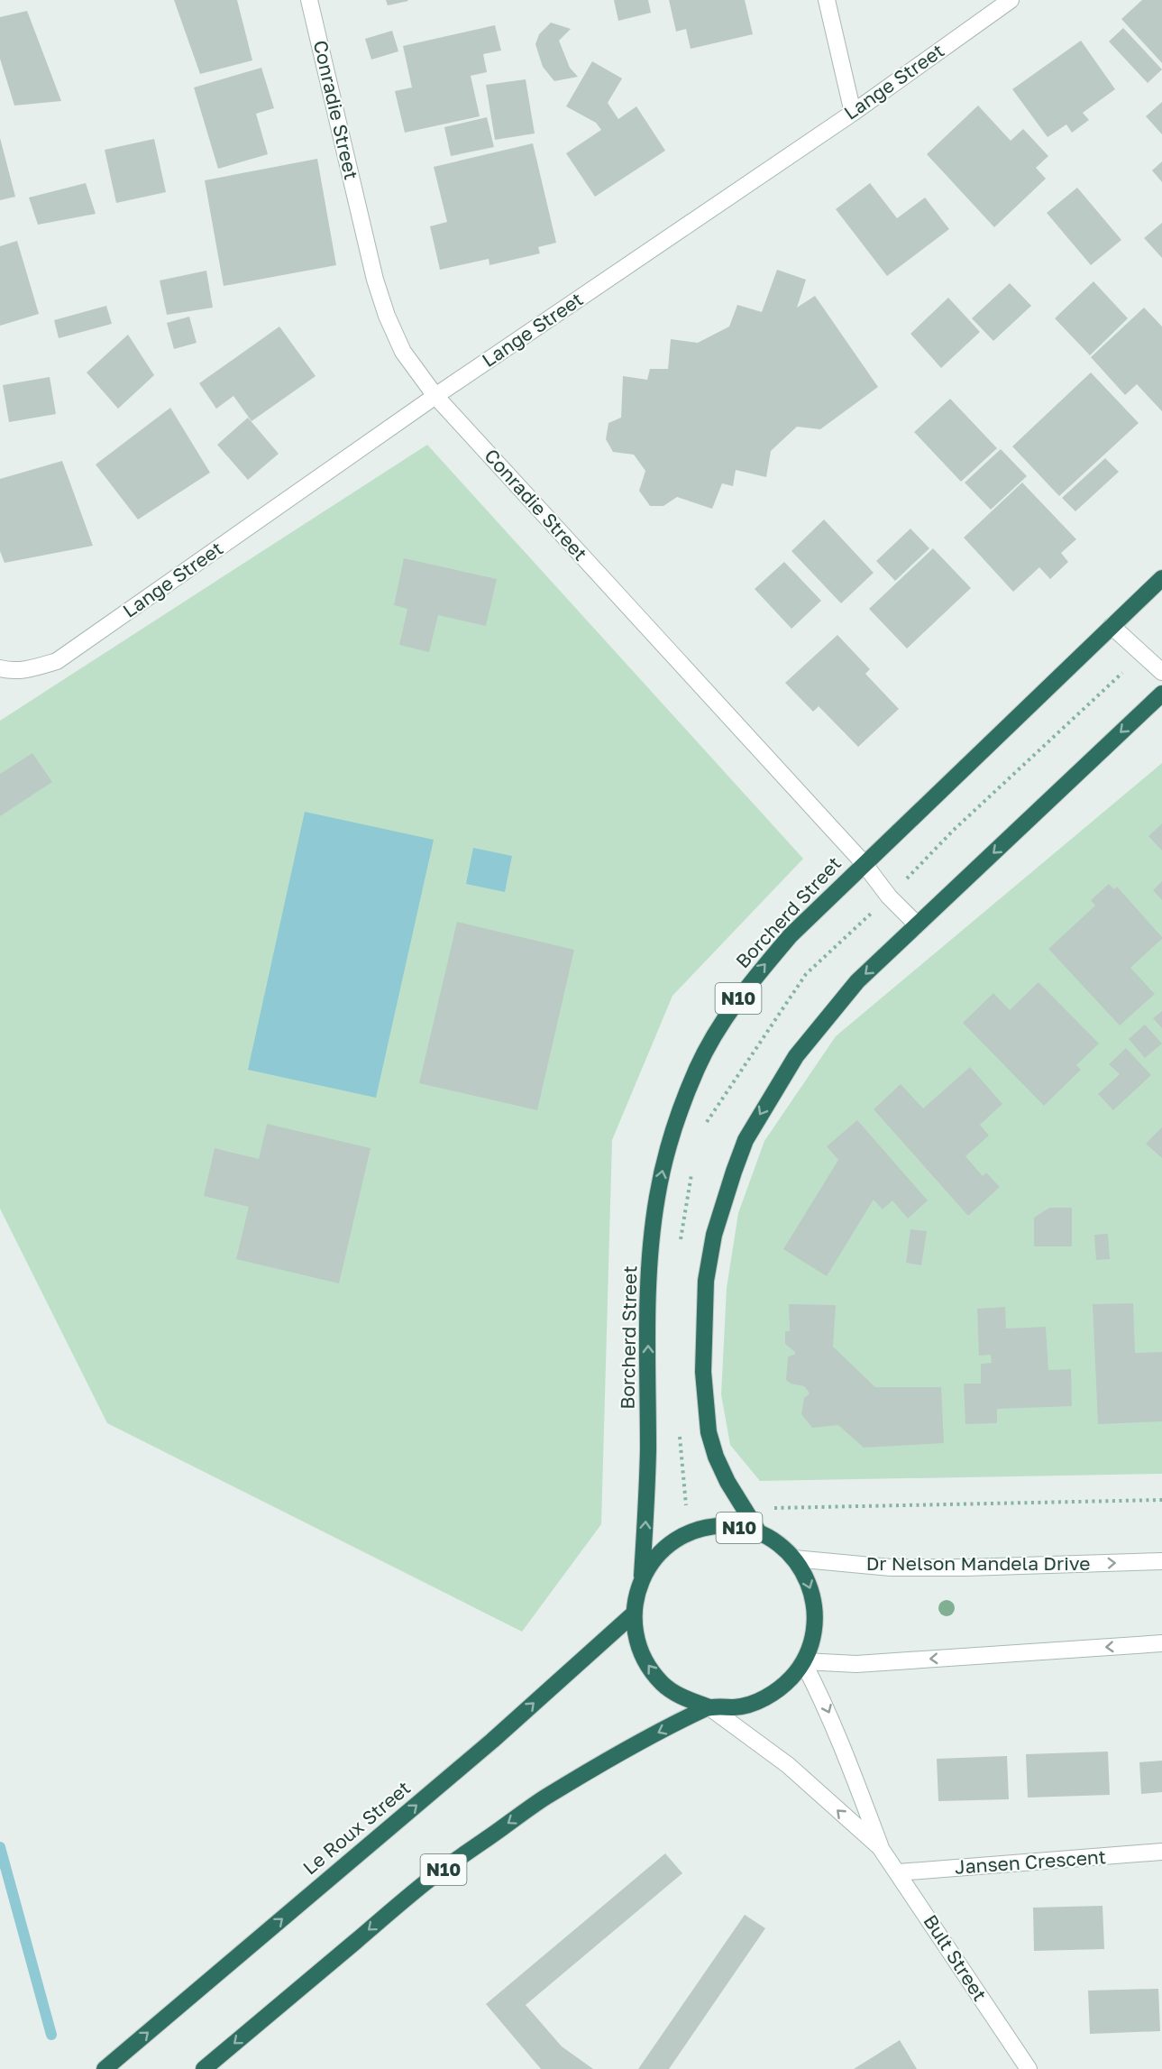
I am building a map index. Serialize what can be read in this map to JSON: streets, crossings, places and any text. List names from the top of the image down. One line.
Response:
{"streets":{"highway":["Borcherd Street","N10","Le Roux Street"],"street":["Lange Street","Conradie Street","Dr Nelson Mandela Drive","Jansen Crescent","Bult Street"]},"crossings":[["Lange Street","Conradie Street"],["Conradie Street","Borcherd Street"],["Conradie Street","N10"],["Borcherd Street","N10"],["Borcherd Street","Dr Nelson Mandela Drive"],["Borcherd Street","Le Roux Street"],["Borcherd Street","Bult Street"],["N10","Dr Nelson Mandela Drive"],["N10","Le Roux Street"],["N10","Bult Street"],["Dr Nelson Mandela Drive","Le Roux Street"],["Dr Nelson Mandela Drive","Bult Street"],["Le Roux Street","Bult Street"],["Jansen Crescent","Bult Street"]]}
